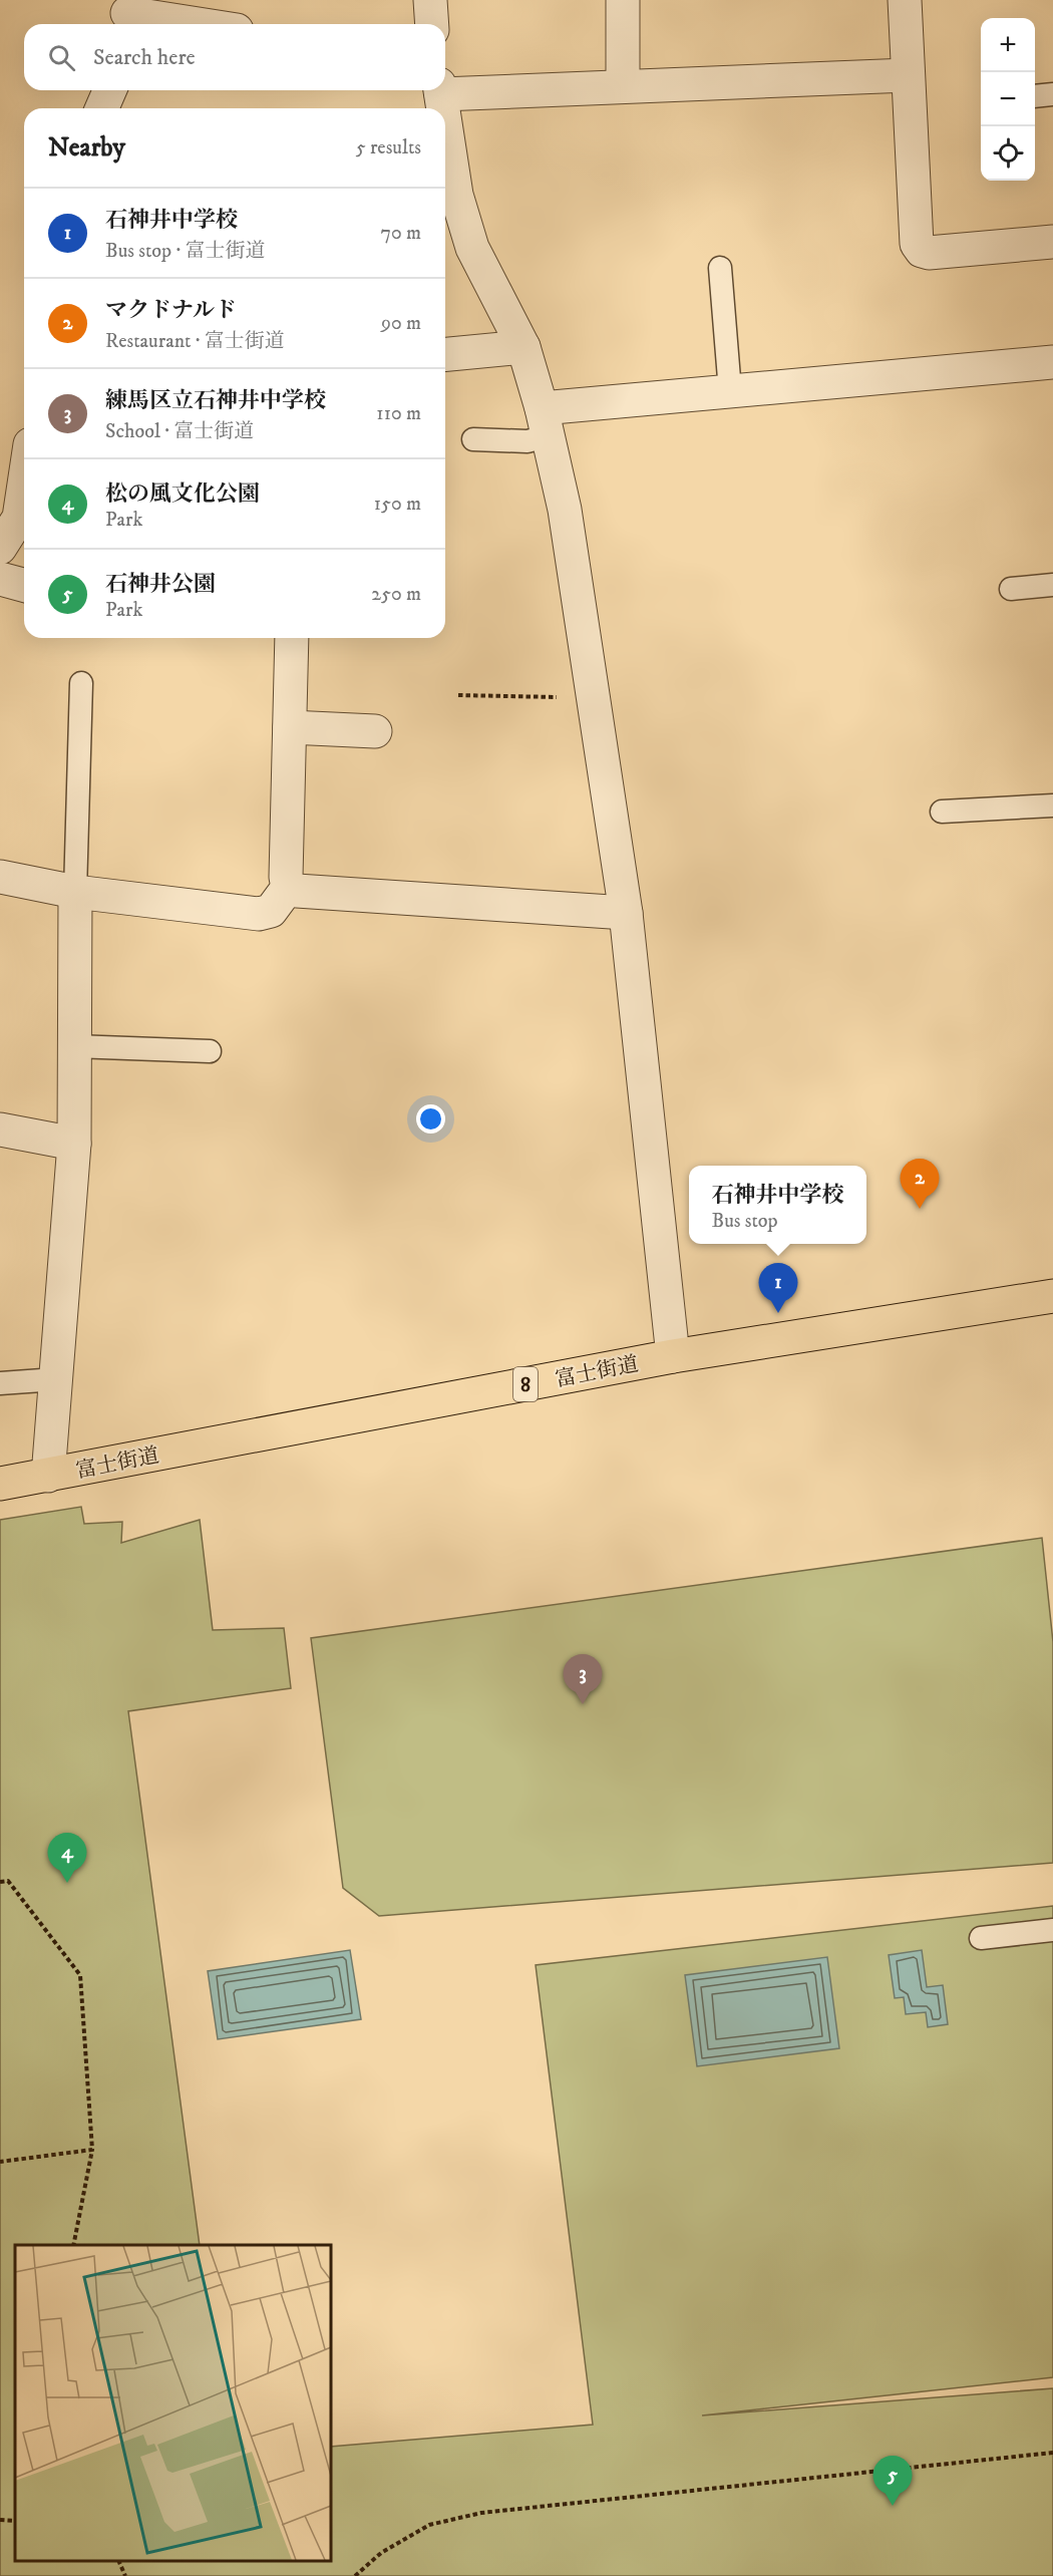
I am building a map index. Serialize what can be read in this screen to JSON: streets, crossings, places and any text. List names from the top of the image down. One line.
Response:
{"streets":{"main road":["富士街道","8"]},"page":{"map_buttons":["+","−"],"search":"Search here","heading":["Nearby","5 results"],"list":[{"mark":"1","name":"石神井中学校","note":"Bus stop · 富士街道","value":"70 m"},{"mark":"2","name":"マクドナルド","note":"Restaurant · 富士街道","value":"90 m"},{"mark":"3","name":"練馬区立石神井中学校","note":"School · 富士街道","value":"110 m"},{"mark":"4","name":"松の風文化公園","note":"Park","value":"150 m"},{"mark":"5","name":"石神井公園","note":"Park","value":"250 m"}],"pins":["2","1","3","4","5"],"popup":["石神井中学校","Bus stop"]}}
